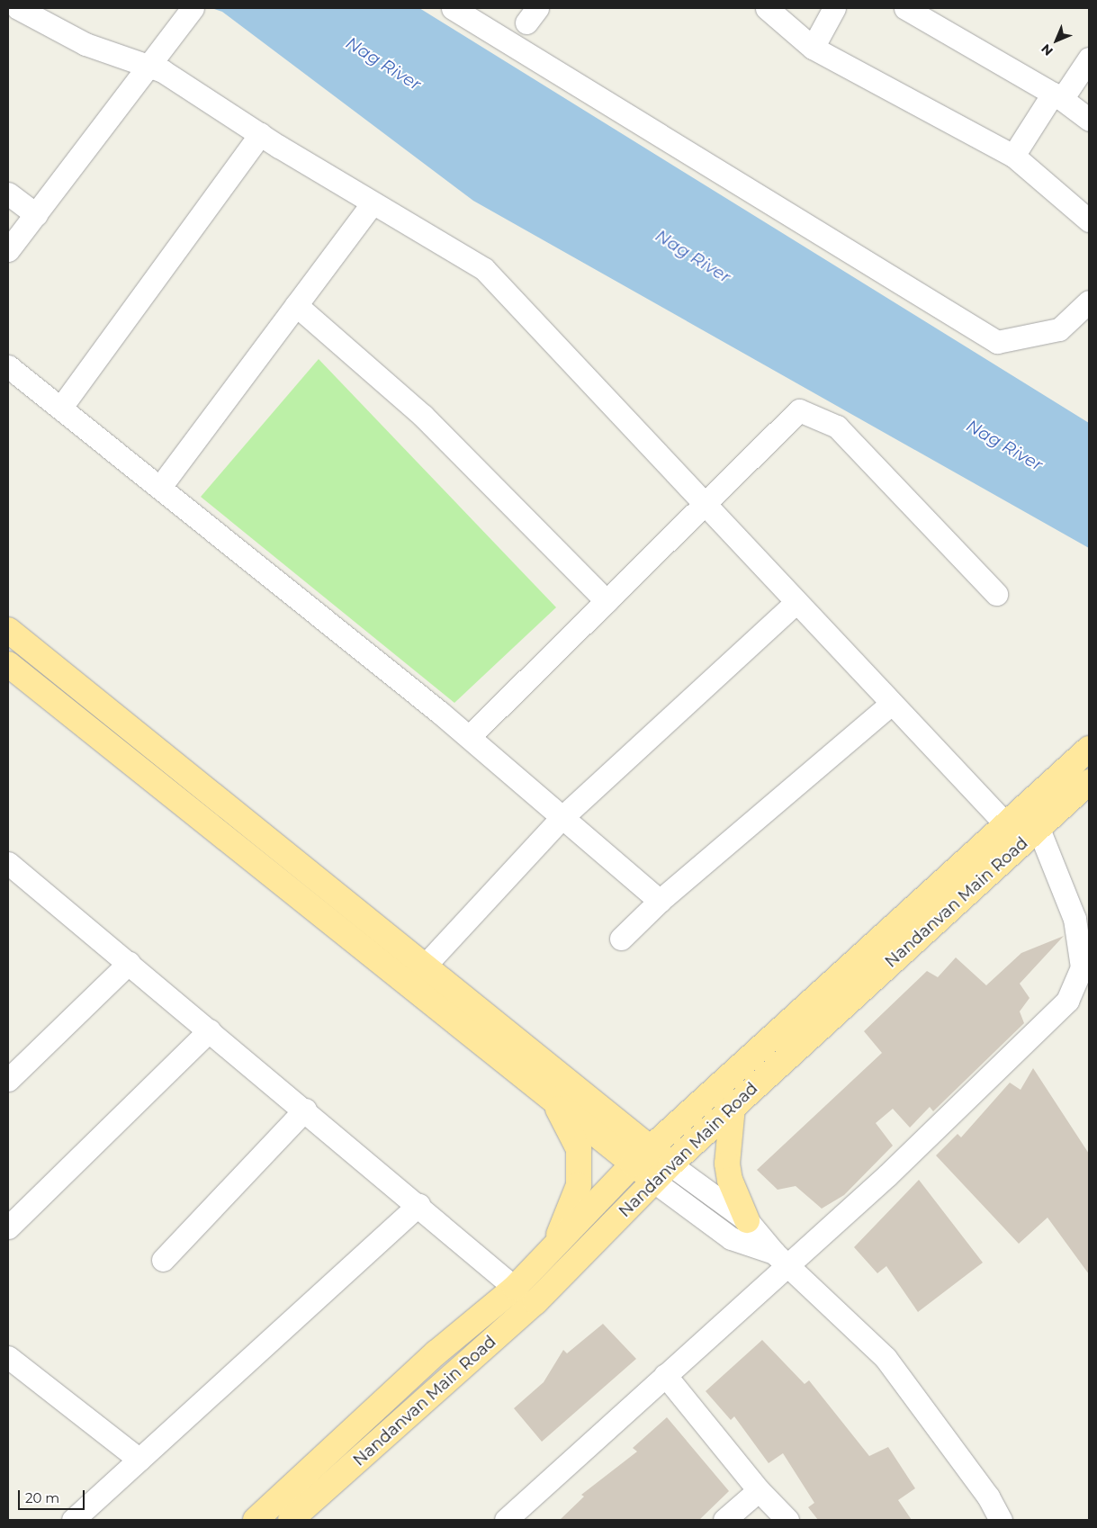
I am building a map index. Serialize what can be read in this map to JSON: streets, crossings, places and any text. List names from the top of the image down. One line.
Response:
{"streets":{"main road":["Nandanvan Main Road"]},"water":["Nag River"],"scale_bar":"20 m","north":"bottom left"}
